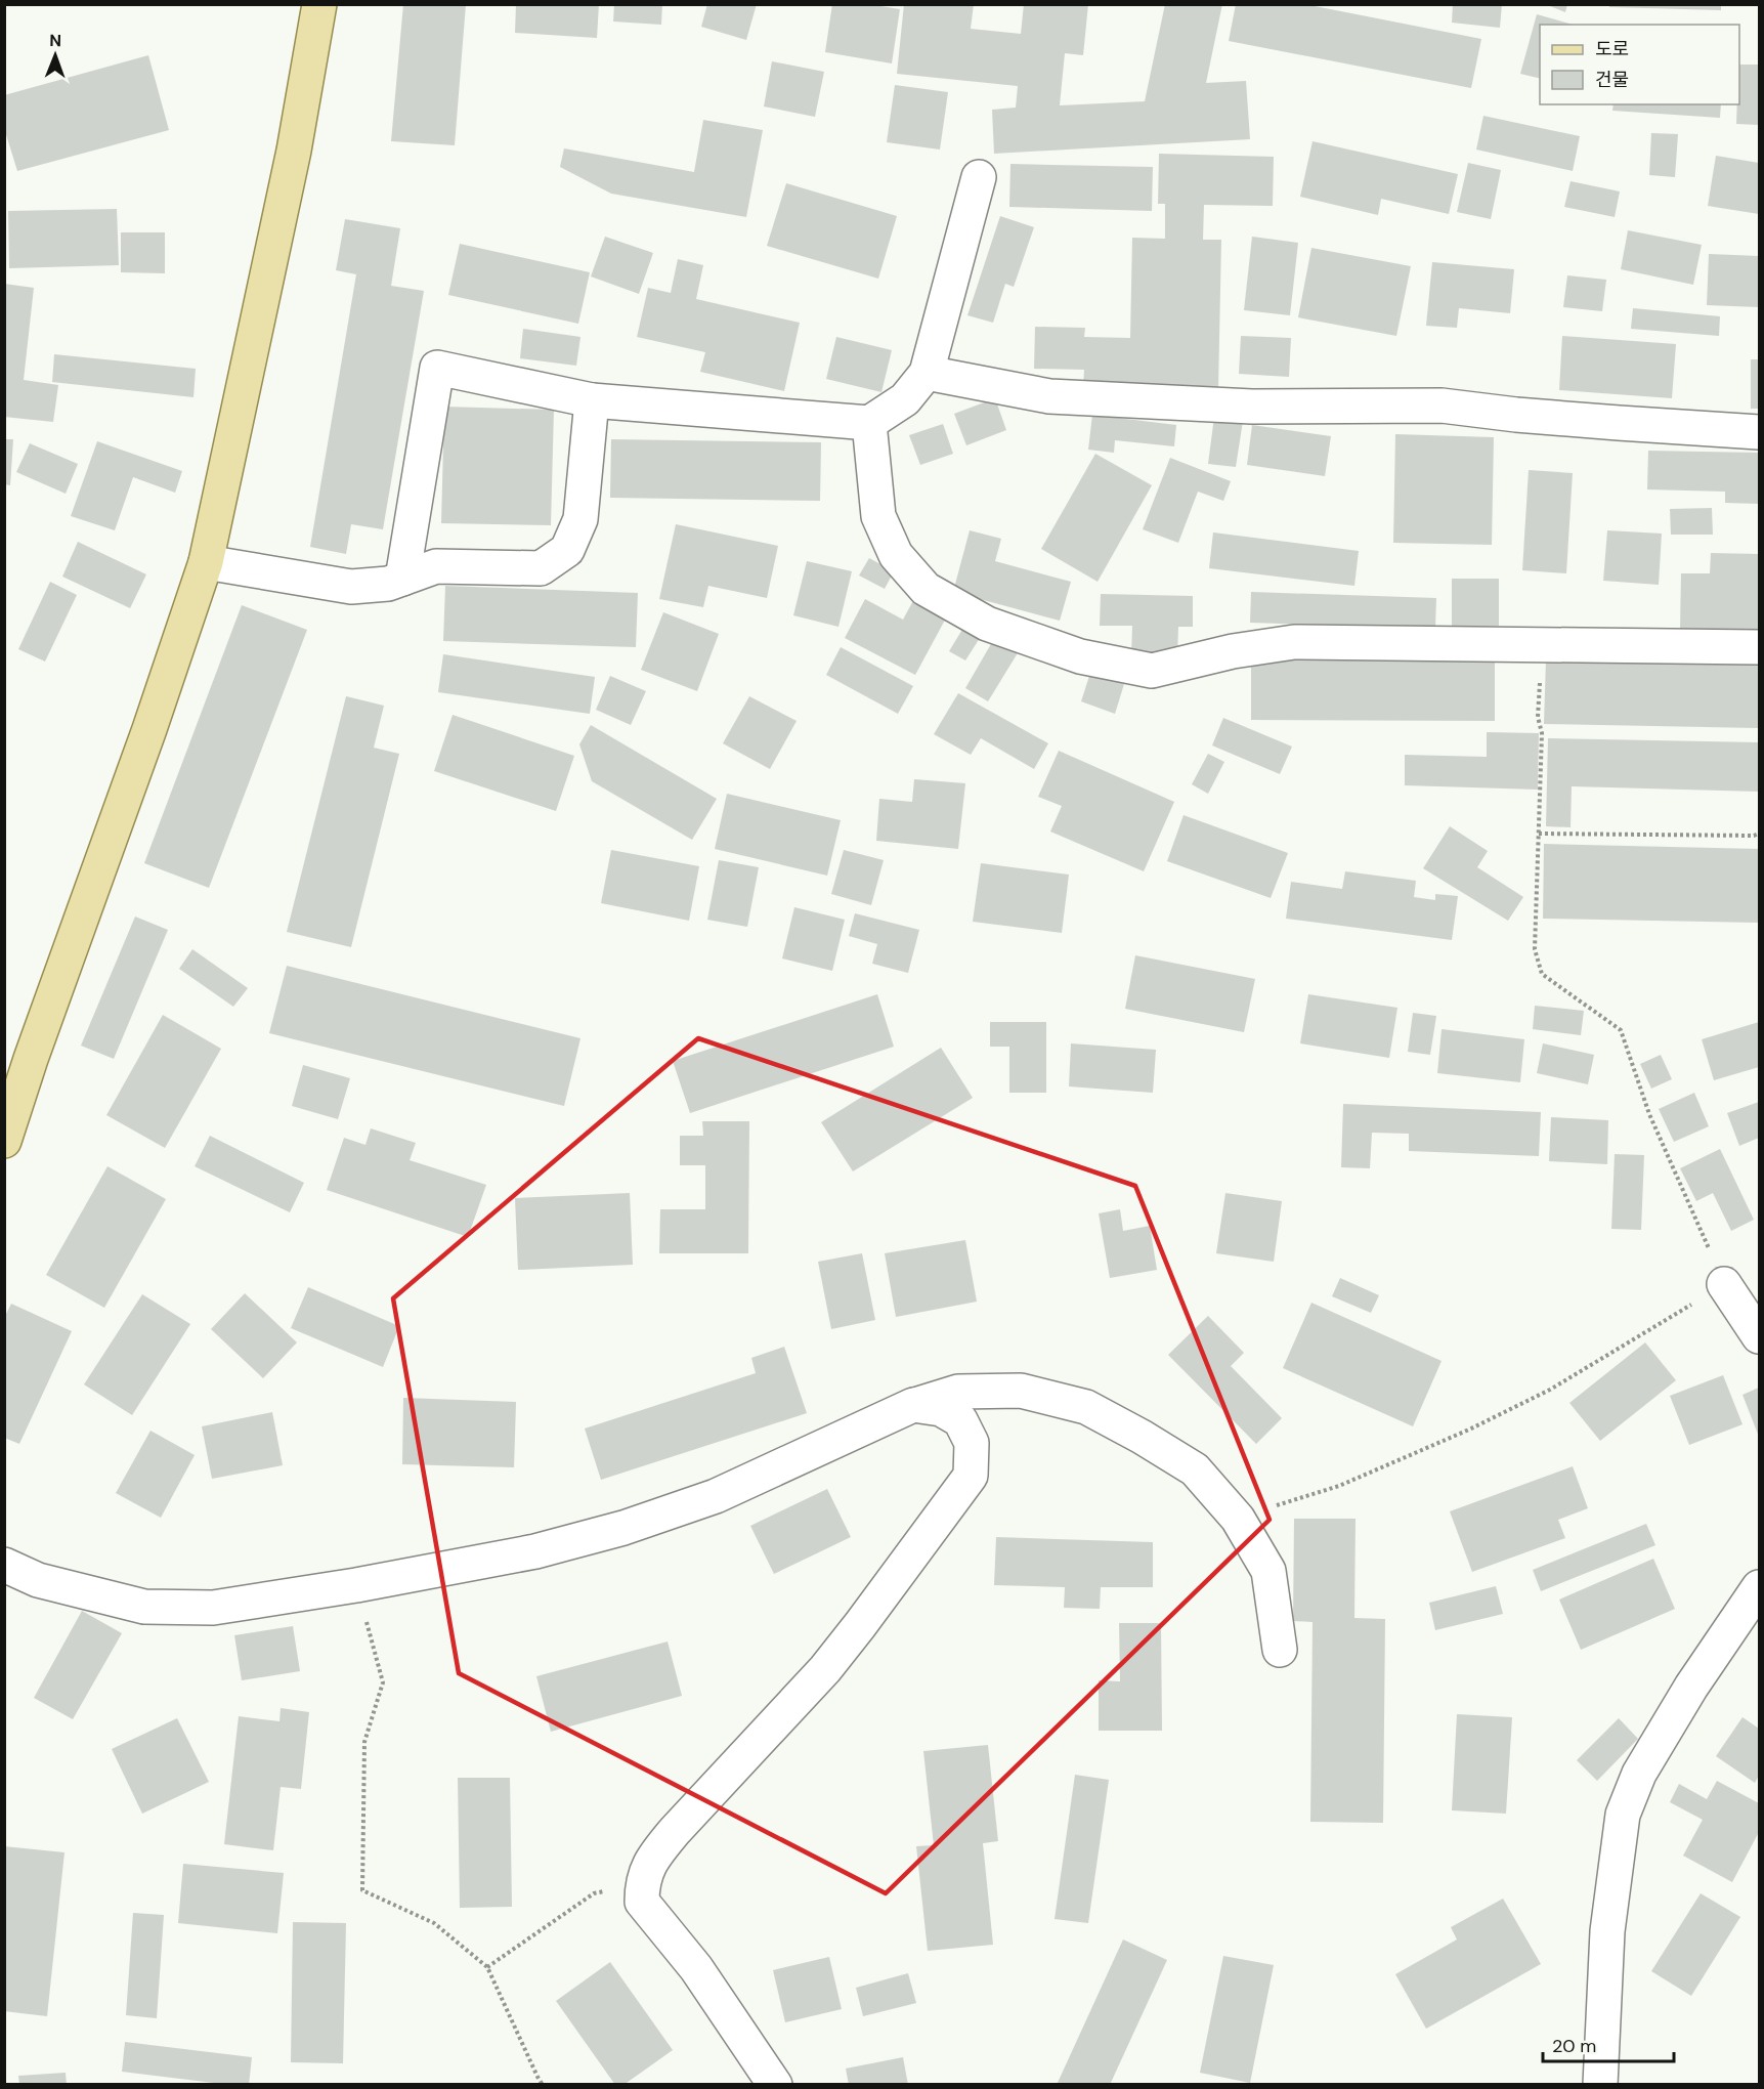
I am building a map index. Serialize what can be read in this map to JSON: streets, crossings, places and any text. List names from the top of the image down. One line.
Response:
{"legend":["도로","건물"],"scale_bar":"20 m","north":"top"}
